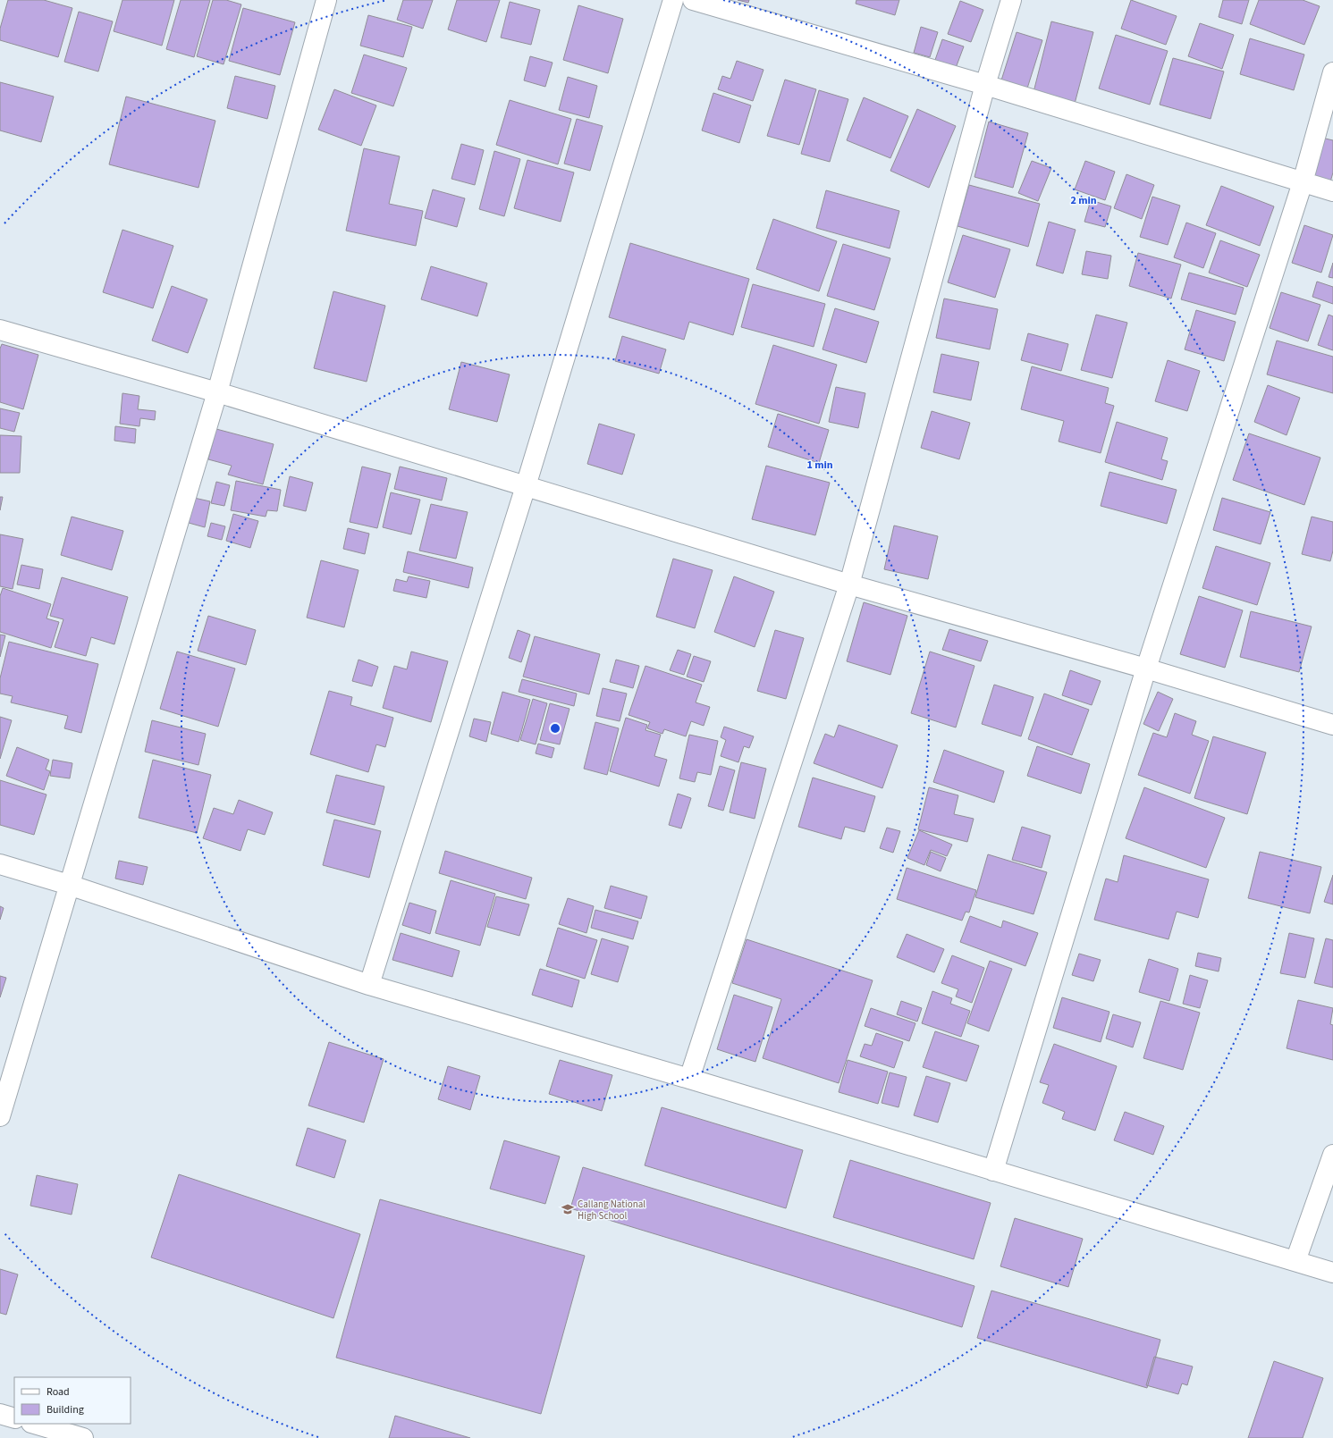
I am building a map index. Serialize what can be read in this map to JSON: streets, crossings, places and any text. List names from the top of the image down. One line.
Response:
{"places":{"school or university":["Callang National High School"]},"legend":["Road","Building"],"rings":["2 min","1 min"]}
